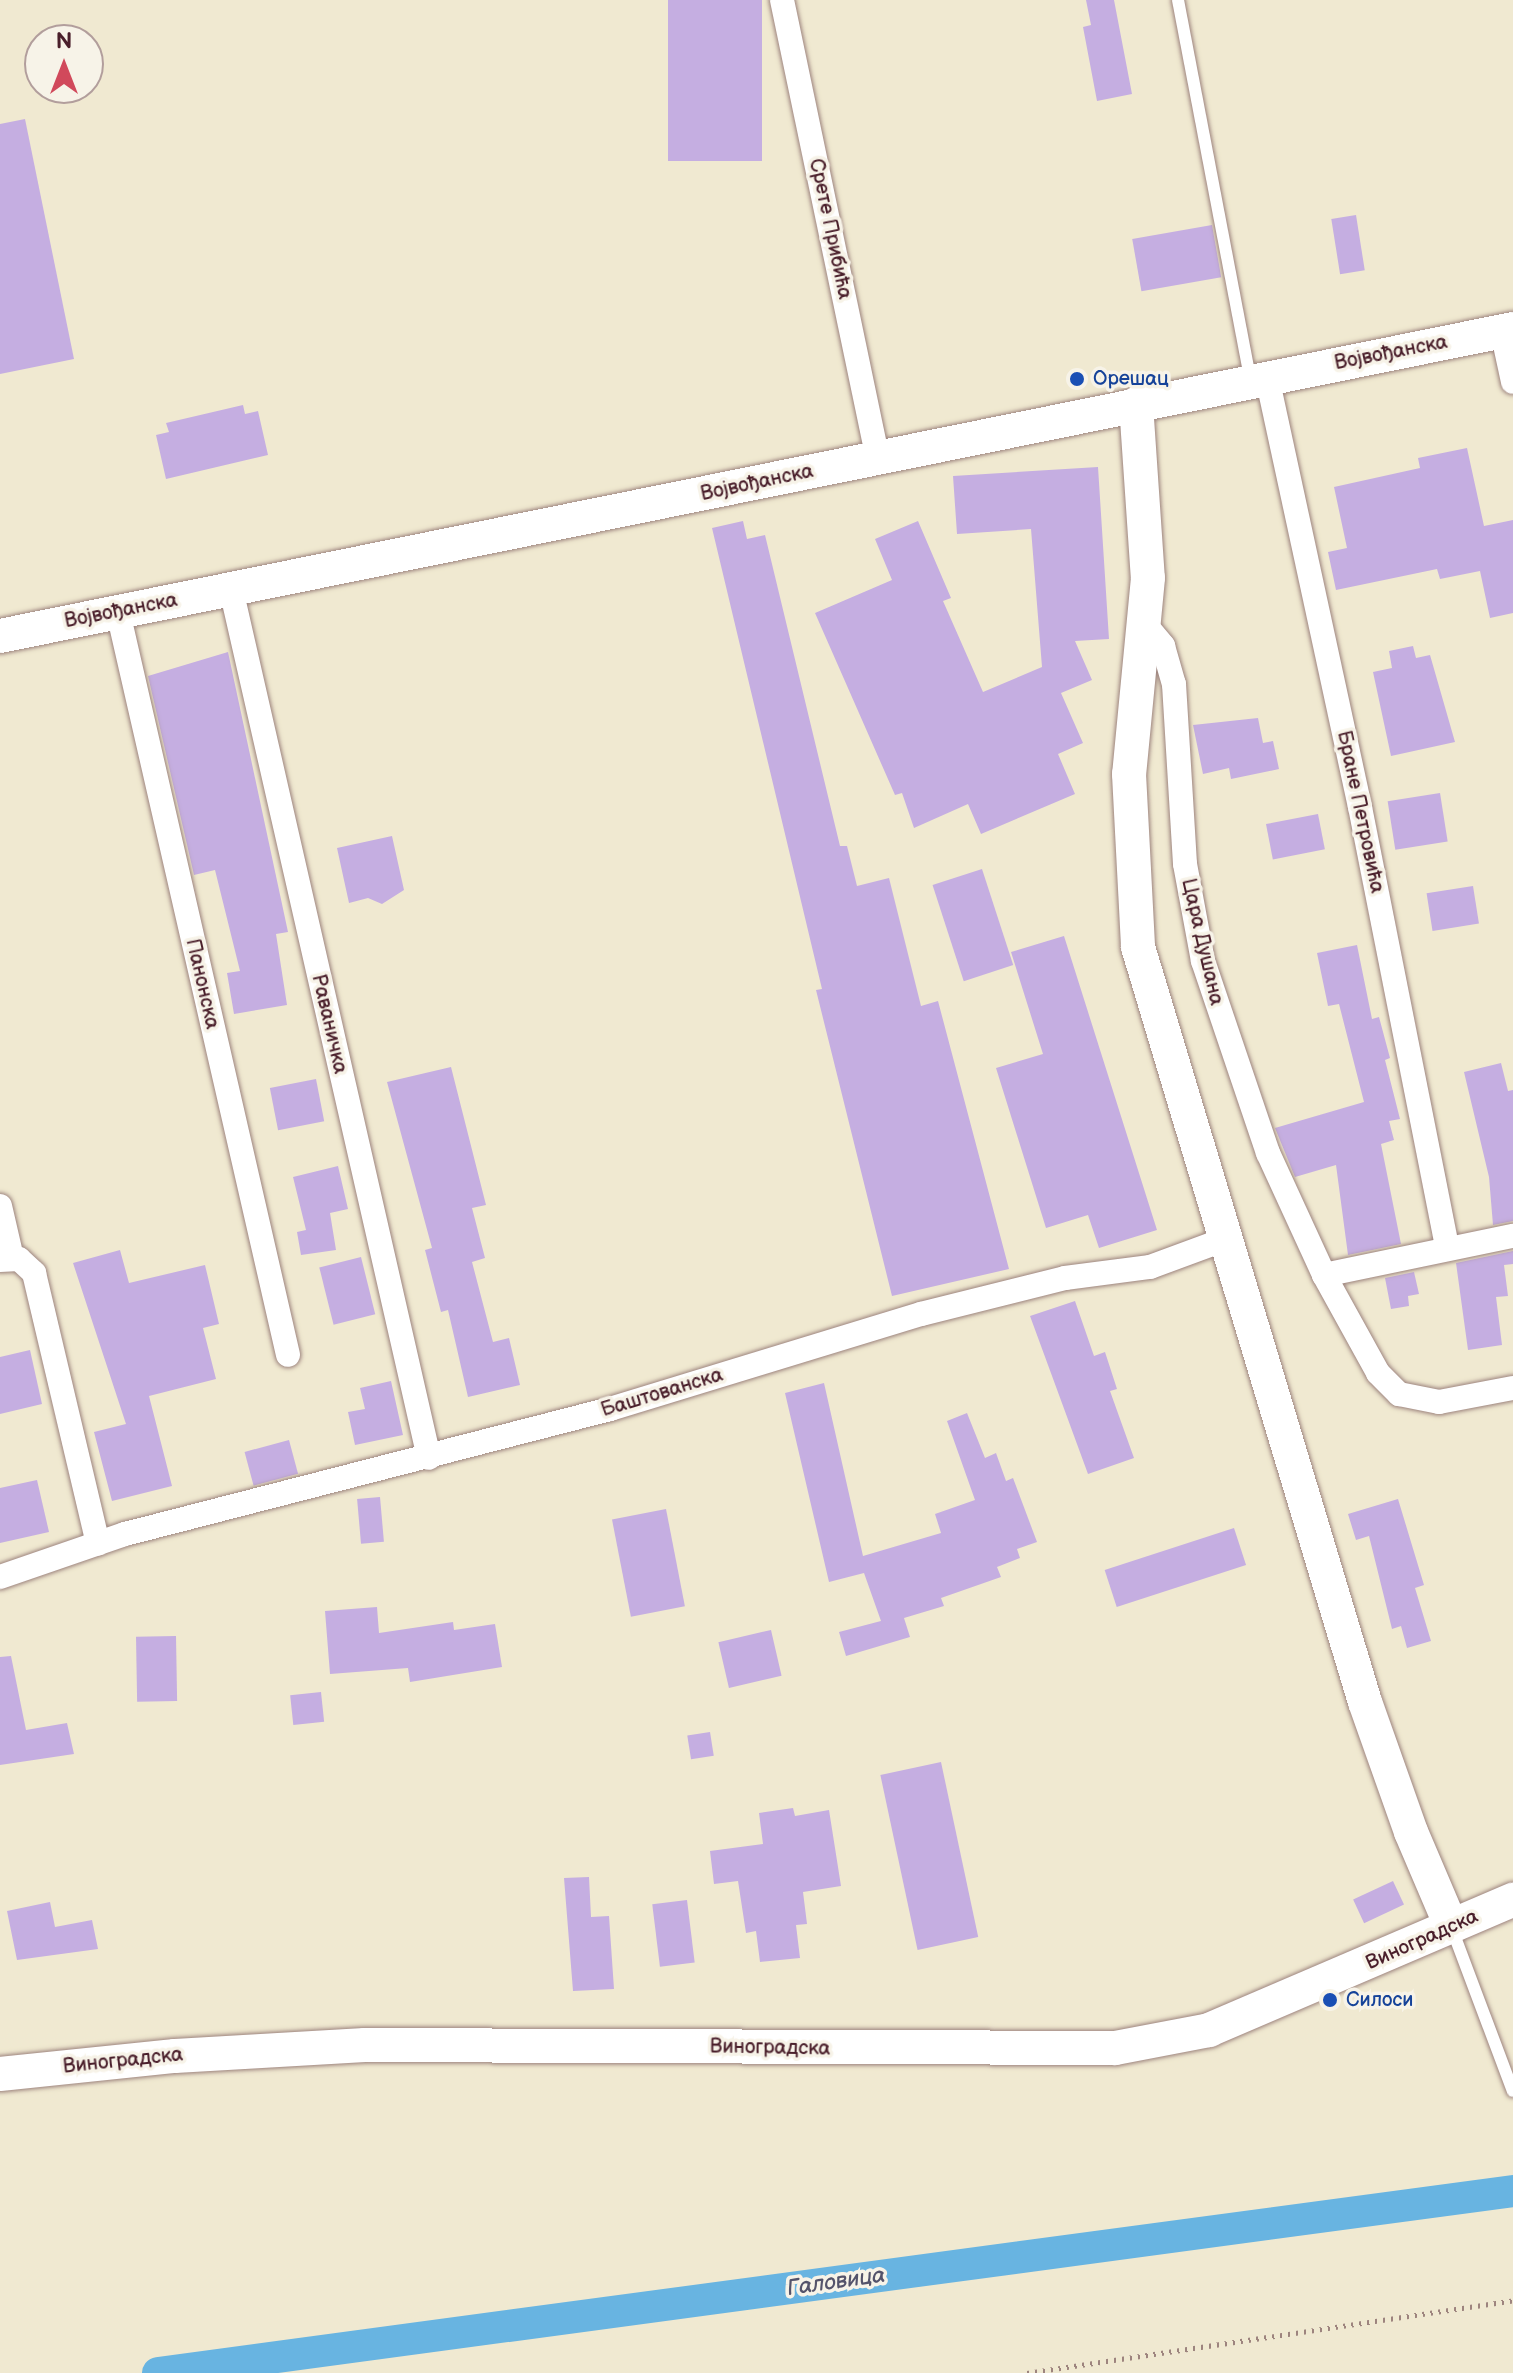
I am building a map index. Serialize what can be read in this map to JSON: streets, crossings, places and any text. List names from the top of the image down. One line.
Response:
{"streets":{"street":["Срете Прибића","Војвођанска","Бране Петровића","Цара Душана","Панонска","Раваничка","Баштованска","Виноградска"]},"crossings":[["Срете Прибића","Војвођанска"],["Војвођанска","Бране Петровића"],["Војвођанска","Панонска"],["Војвођанска","Раваничка"],["Раваничка","Баштованска"]],"water":["Галовица"],"places":["Орешац","Силоси"],"north":"top"}
